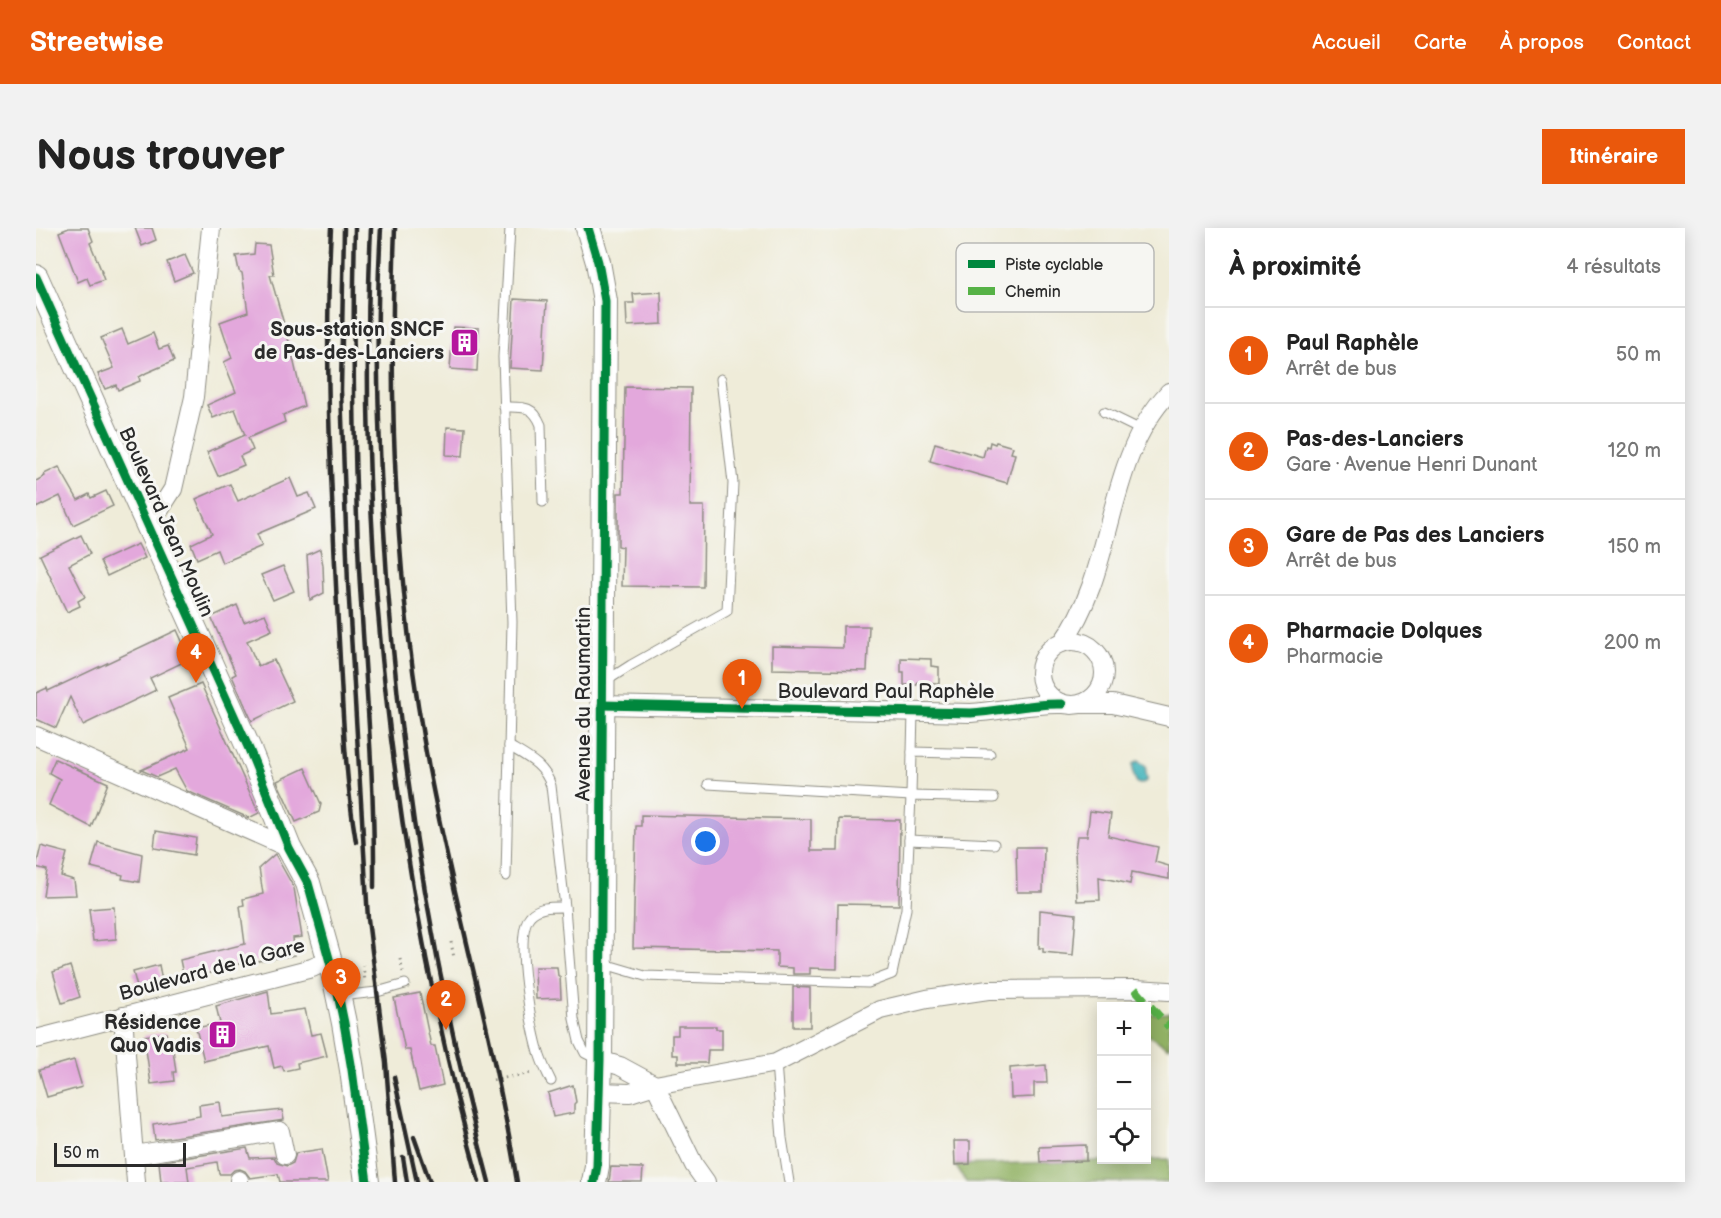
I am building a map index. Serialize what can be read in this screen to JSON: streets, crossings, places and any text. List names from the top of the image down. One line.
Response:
{"streets":{"street":["Boulevard Jean Moulin","Boulevard Paul Raphèle","Avenue du Raumartin","Boulevard de la Gare"]},"crossings":[["Boulevard Jean Moulin","Boulevard de la Gare"],["Boulevard Paul Raphèle","Avenue du Raumartin"]],"places":{"building":["Sous-station SNCF de Pas-des-Lanciers","Résidence Quo Vadis"]},"legend":["Piste cyclable","Chemin"],"scale_bar":"50 m","page":{"header":"Streetwise","nav":["Accueil","Carte","À propos","Contact"],"buttons":"Itinéraire","title":"Nous trouver","heading":["À proximité","4 résultats"],"list":[{"mark":"1","name":"Paul Raphèle","note":"Arrêt de bus","value":"50 m"},{"mark":"2","name":"Pas-des-Lanciers","note":"Gare · Avenue Henri Dunant","value":"120 m"},{"mark":"3","name":"Gare de Pas des Lanciers","note":"Arrêt de bus","value":"150 m"},{"mark":"4","name":"Pharmacie Dolques","note":"Pharmacie","value":"200 m"}],"pins":["4","1","3","2"],"map_buttons":["+","−"],"scale":"50 m"}}
